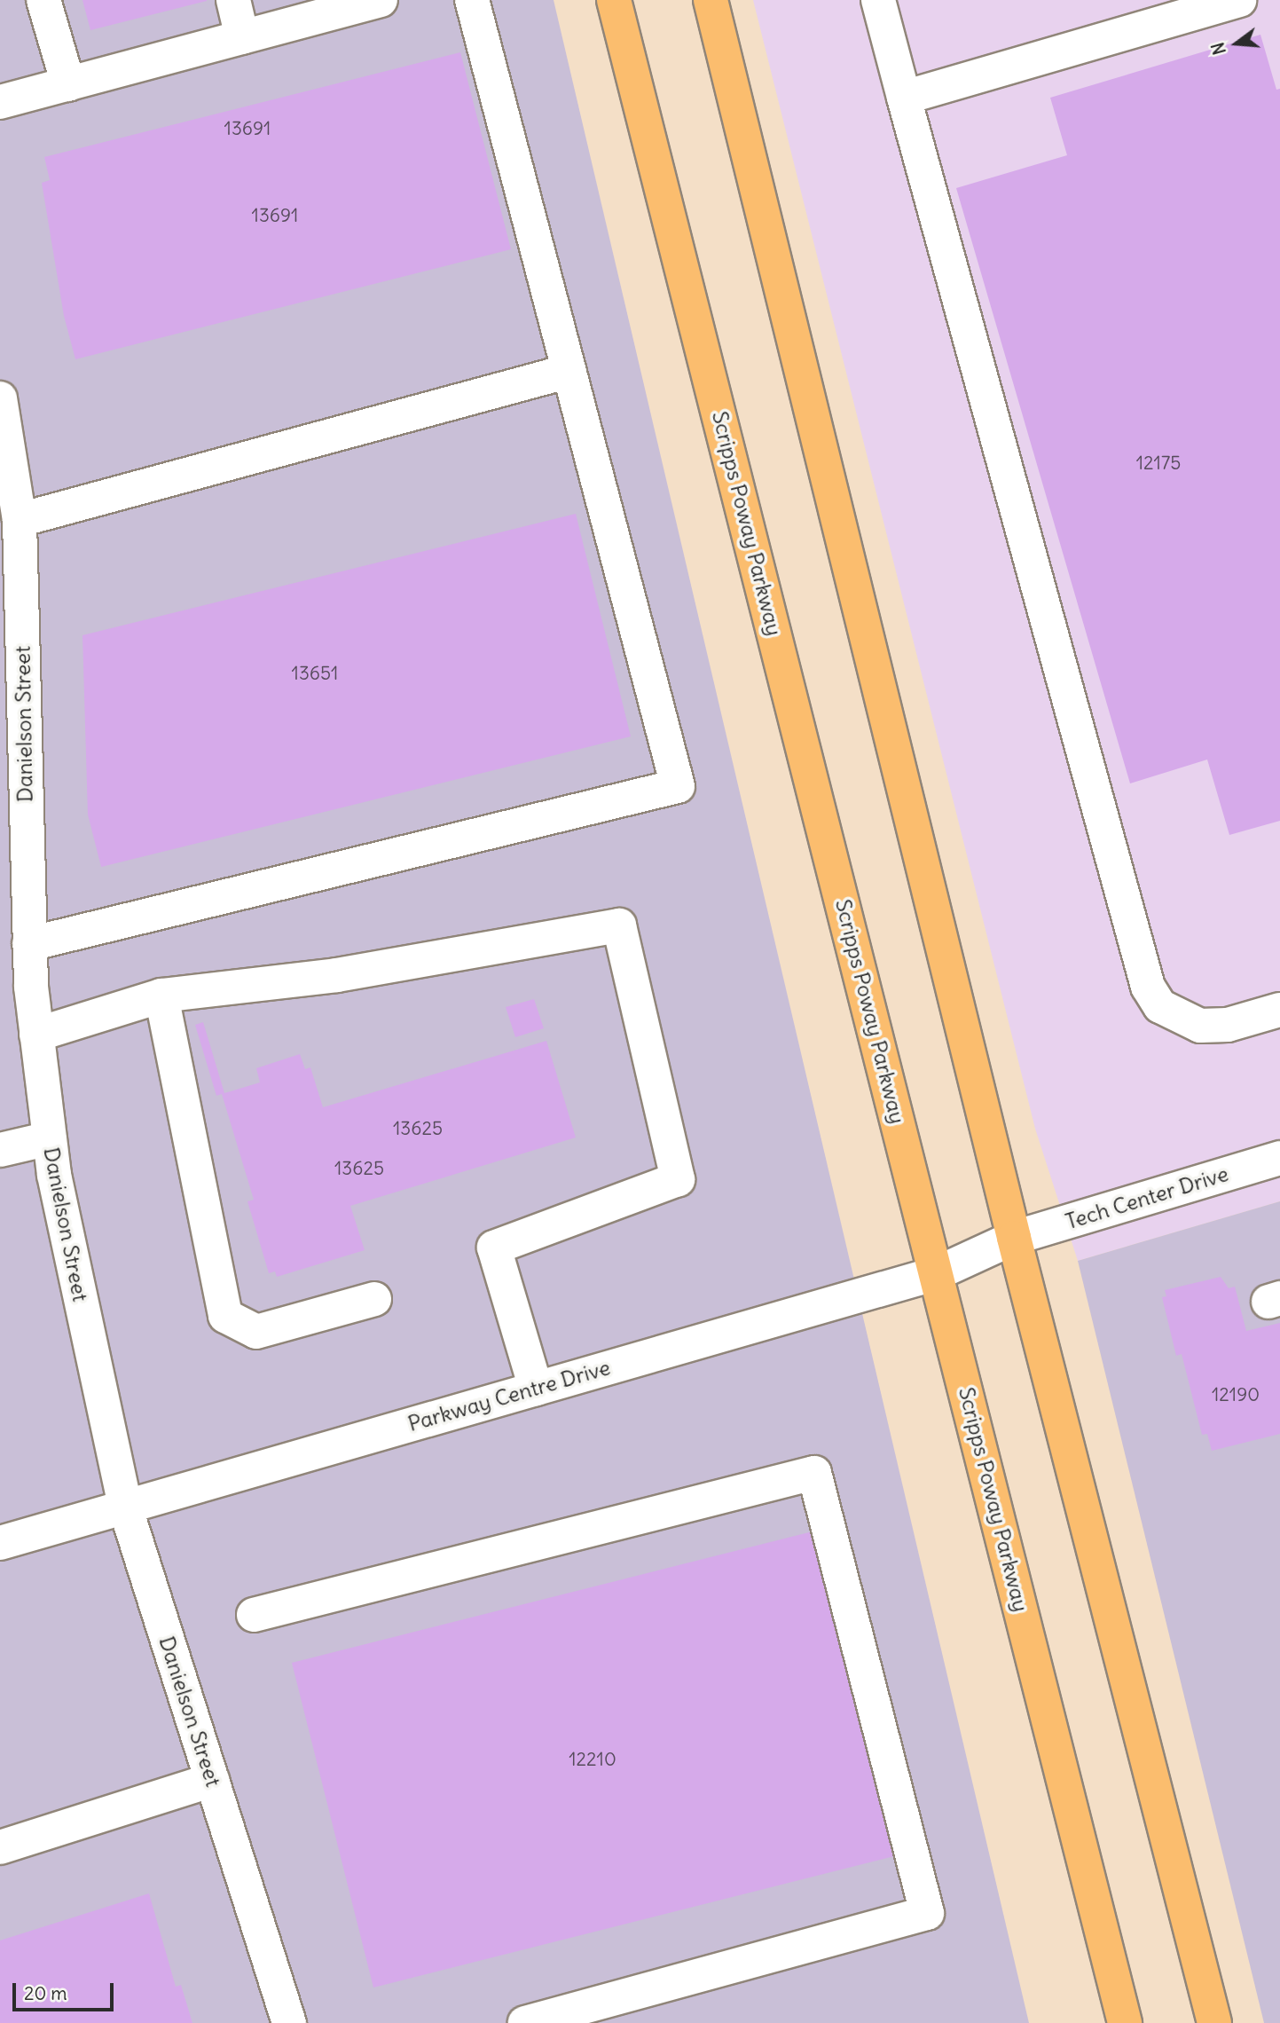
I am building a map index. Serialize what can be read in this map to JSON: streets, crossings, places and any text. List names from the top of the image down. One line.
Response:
{"streets":{"main road":["Scripps Poway Parkway"],"street":["Danielson Street","Tech Center Drive","Parkway Centre Drive"]},"crossings":[["Scripps Poway Parkway","Parkway Centre Drive"],["Danielson Street","Parkway Centre Drive"],["Tech Center Drive","Parkway Centre Drive"]],"house_numbers":["13691","13691","12175","13651","13625","13625","12190","12210"],"scale_bar":"20 m","north":"left"}
